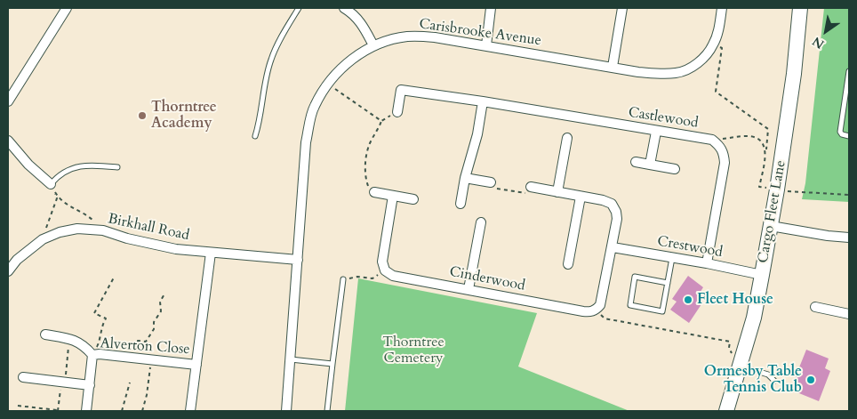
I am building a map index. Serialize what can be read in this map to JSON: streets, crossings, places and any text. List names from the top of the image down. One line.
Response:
{"streets":{"main road":["Cargo Fleet Lane"],"street":["Carisbrooke Avenue","Castlewood","Birkhall Road","Crestwood","Cinderwood","Alverton Close"]},"crossings":[["Carisbrooke Avenue","Birkhall Road"],["Castlewood","Crestwood"],["Cargo Fleet Lane","Crestwood"]],"parks":["Thorntree Cemetery"],"places":["Thorntree Academy","Fleet House","Ormesby Table Tennis Club"],"north":"bottom left"}
